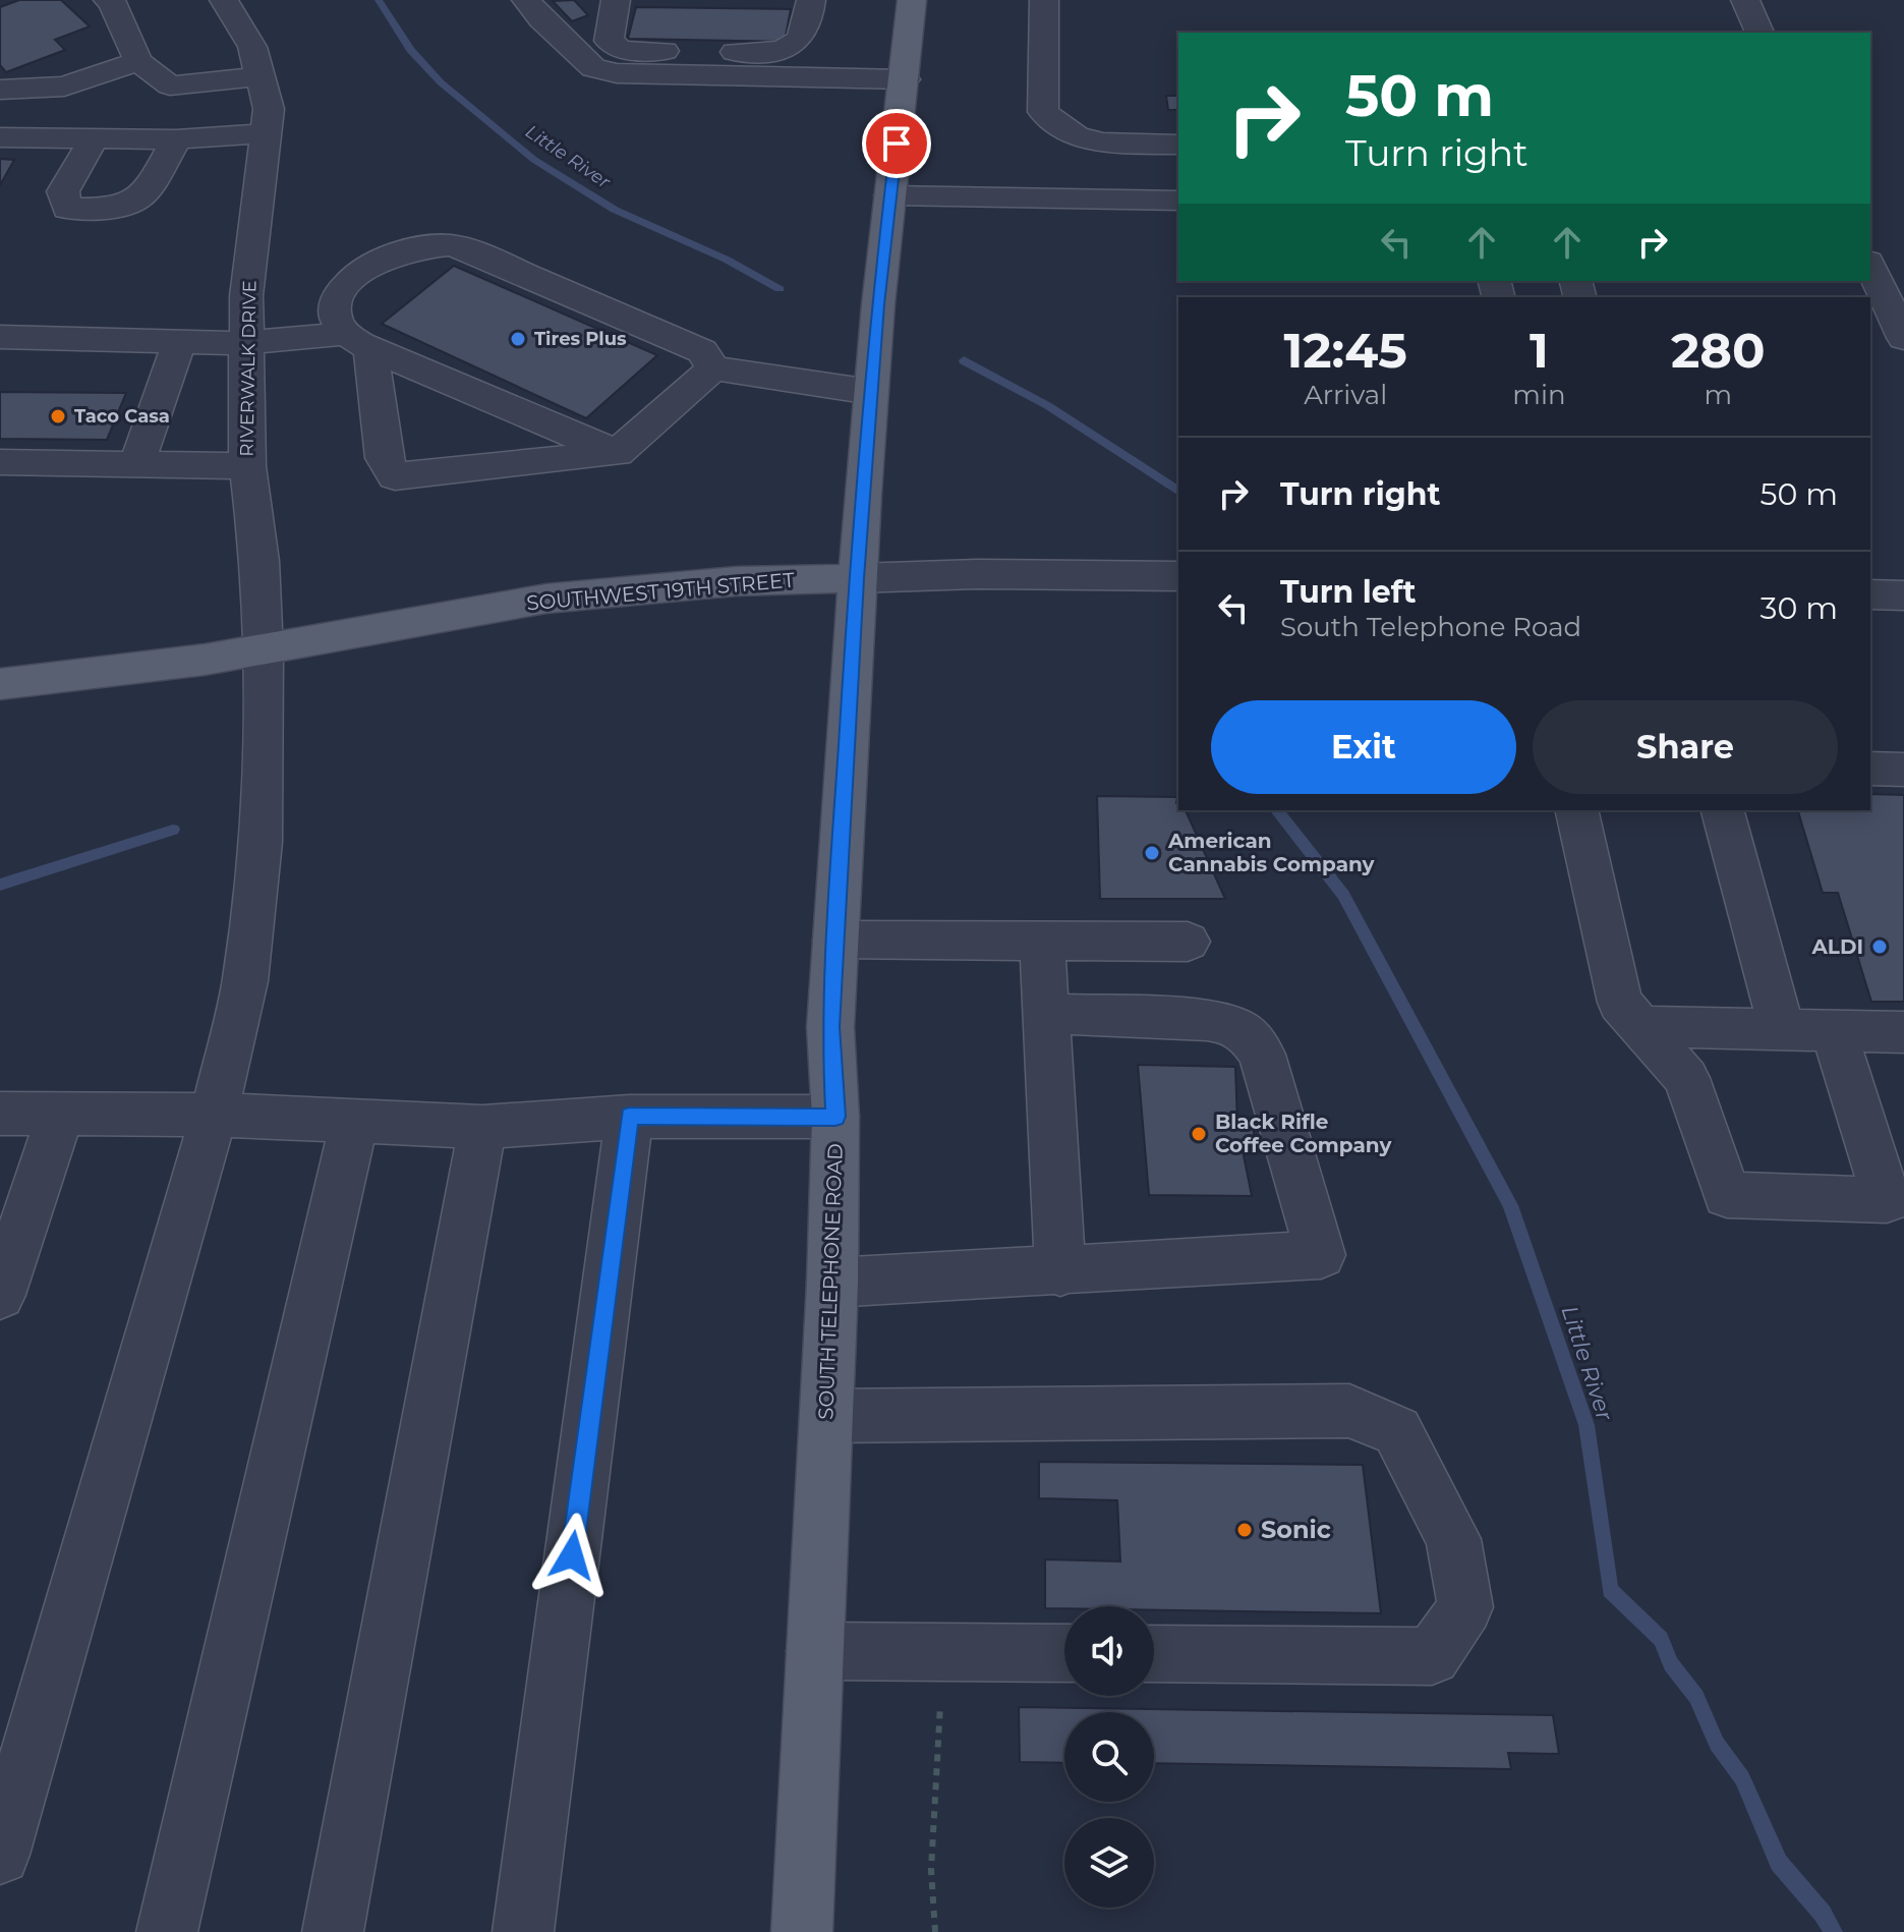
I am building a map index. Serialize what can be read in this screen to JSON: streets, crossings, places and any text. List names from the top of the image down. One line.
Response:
{"streets":{"main road":["SOUTHWEST 19TH STREET","SOUTH TELEPHONE ROAD"],"street":["RIVERWALK DRIVE"]},"crossings":[["RIVERWALK DRIVE","SOUTHWEST 19TH STREET"],["SOUTHWEST 19TH STREET","SOUTH TELEPHONE ROAD"]],"water":["Little River"],"places":["Tires Plus","Taco Casa","American Cannabis Company","ALDI","Black Rifle Coffee Company","Sonic"],"page":{"turn":["50 m","Turn right"],"eta":["12:45","Arrival","1","min","280","m"],"list":[{"name":"Turn right","value":"50 m"},{"name":"Turn left","note":"South Telephone Road","value":"30 m"}],"buttons":["Exit","Share"]}}
